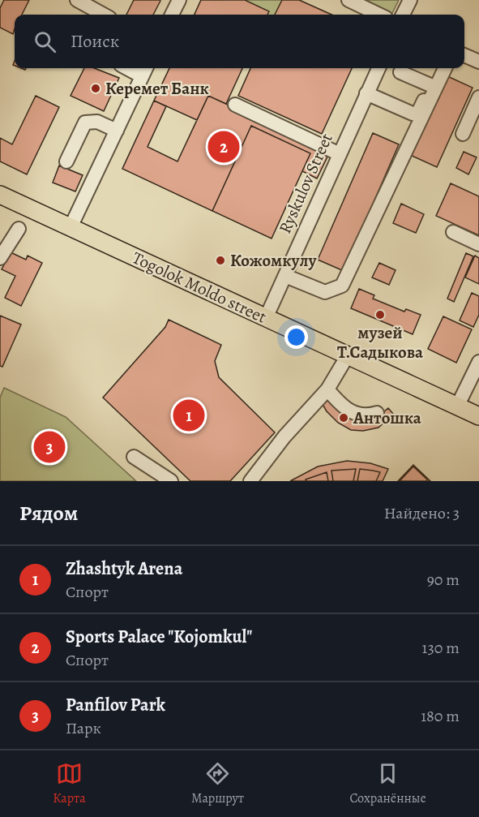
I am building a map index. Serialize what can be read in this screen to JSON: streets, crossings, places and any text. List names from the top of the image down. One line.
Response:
{"streets":{"main road":["Togolok Moldo street"],"street":["Ryskulov Street"]},"crossings":[["Ryskulov Street","Togolok Moldo street"]],"places":["Керемет Банк","Кожомкулу","музей Т.Садыкова","Антошка"],"page":{"search":"Поиск","pins":["2","1","3"],"heading":["Рядом","Найдено: 3"],"list":[{"mark":"1","name":"Zhashtyk Arena","note":"Спорт","value":"90 m"},{"mark":"2","name":"Sports Palace \"Kojomkul\"","note":"Спорт","value":"130 m"},{"mark":"3","name":"Panfilov Park","note":"Парк","value":"180 m"}],"nav":["Карта","Маршрут","Сохранённые"]}}
